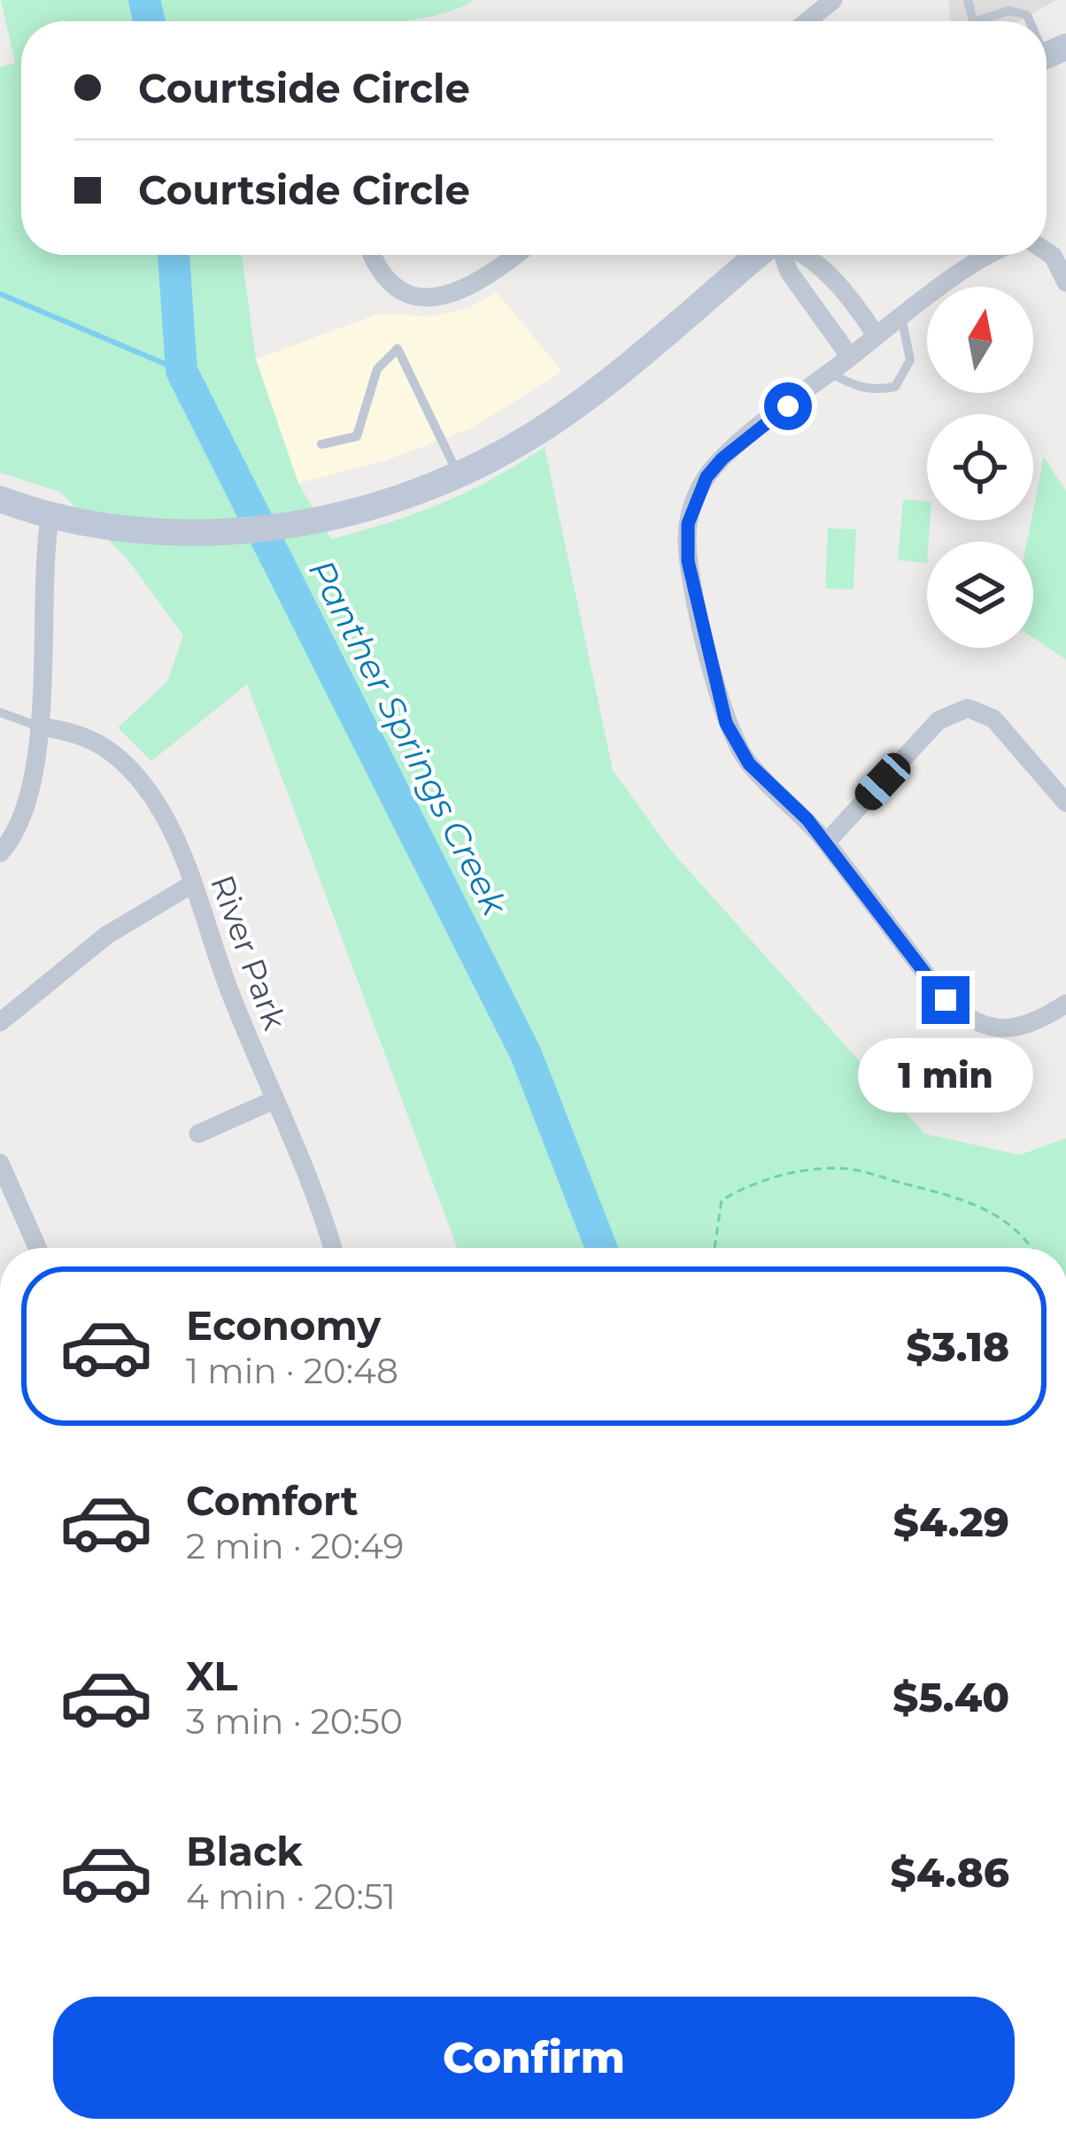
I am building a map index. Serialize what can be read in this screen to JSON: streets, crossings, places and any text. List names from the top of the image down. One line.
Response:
{"streets":{"street":["River Park"]},"water":["Panther Springs Creek"],"north":"top","page":{"banner":["Courtside Circle","Courtside Circle"],"bubble":"1 min","list":[{"name":"Economy","note":"1 min · 20:48","value":"$3.18"},{"name":"Comfort","note":"2 min · 20:49","value":"$4.29"},{"name":"XL","note":"3 min · 20:50","value":"$5.40"},{"name":"Black","note":"4 min · 20:51","value":"$4.86"}],"buttons":"Confirm"}}
